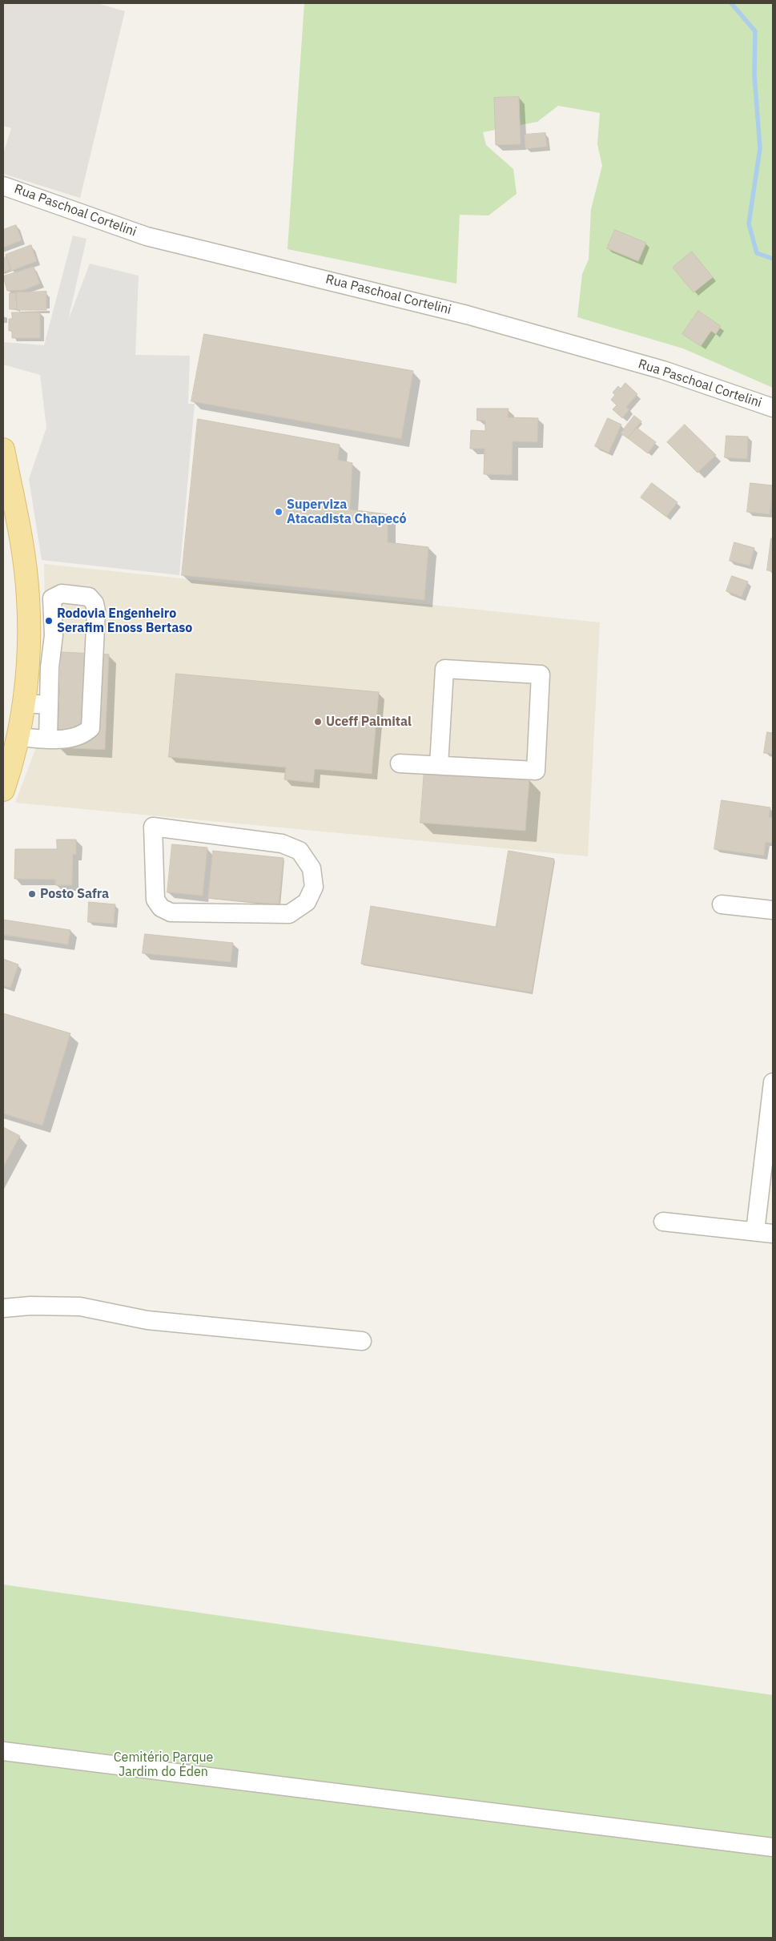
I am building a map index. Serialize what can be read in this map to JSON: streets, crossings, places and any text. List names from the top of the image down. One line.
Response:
{"streets":{"street":["Rua Paschoal Cortelini"]},"parks":["Cemitério Parque Jardim do Éden"],"places":["Superviza Atacadista Chapecó","Rodovia Engenheiro Serafim Enoss Bertaso","Uceff Palmital","Posto Safra"]}
